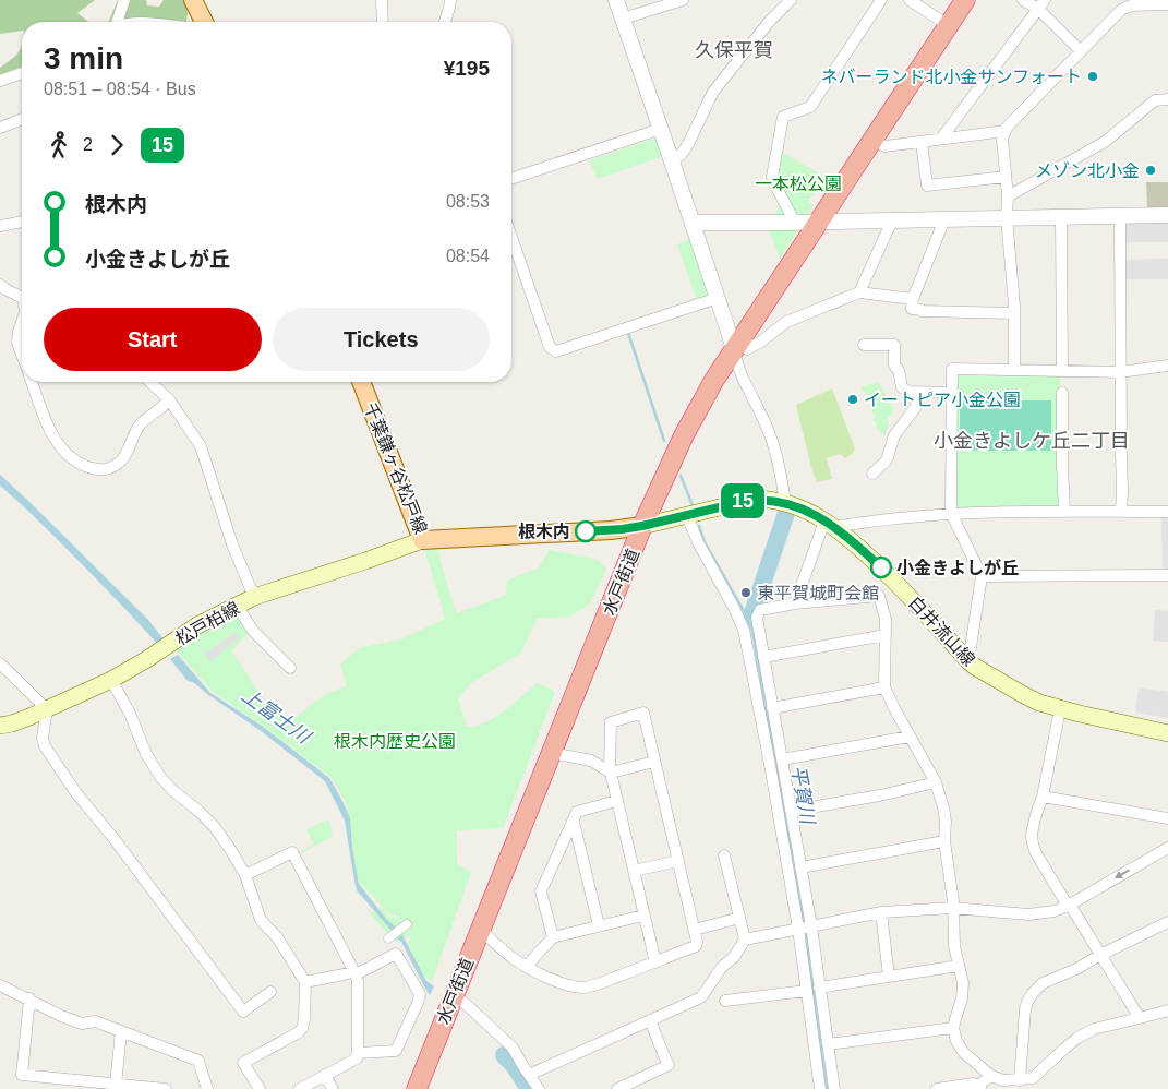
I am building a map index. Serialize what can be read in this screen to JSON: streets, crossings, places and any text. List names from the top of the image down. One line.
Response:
{"streets":{"highway":["水戸街道"],"main road":["千葉鎌ヶ谷松戸線","松戸柏線","白井流山線"]},"crossings":[["千葉鎌ヶ谷松戸線","水戸街道"],["千葉鎌ヶ谷松戸線","松戸柏線"],["千葉鎌ヶ谷松戸線","白井流山線"],["水戸街道","白井流山線"]],"districts":["久保平賀","小金きよしケ丘二丁目"],"water":["上富士川","平賀川"],"parks":["一本松公園","根木内歴史公園"],"places":["ネバーランド北小金サンフォート","メゾン北小金","イートピア小金公園","根木内","小金きよしが丘","東平賀城町会館"],"lines":["bus line 15"],"page":{"on_map":"15","heading":["3 min","08:51 – 08:54 · Bus","¥195"],"legs":["2","15"],"list":[{"name":"根木内","value":"08:53"},{"name":"小金きよしが丘","value":"08:54"}],"buttons":["Start","Tickets"]}}
